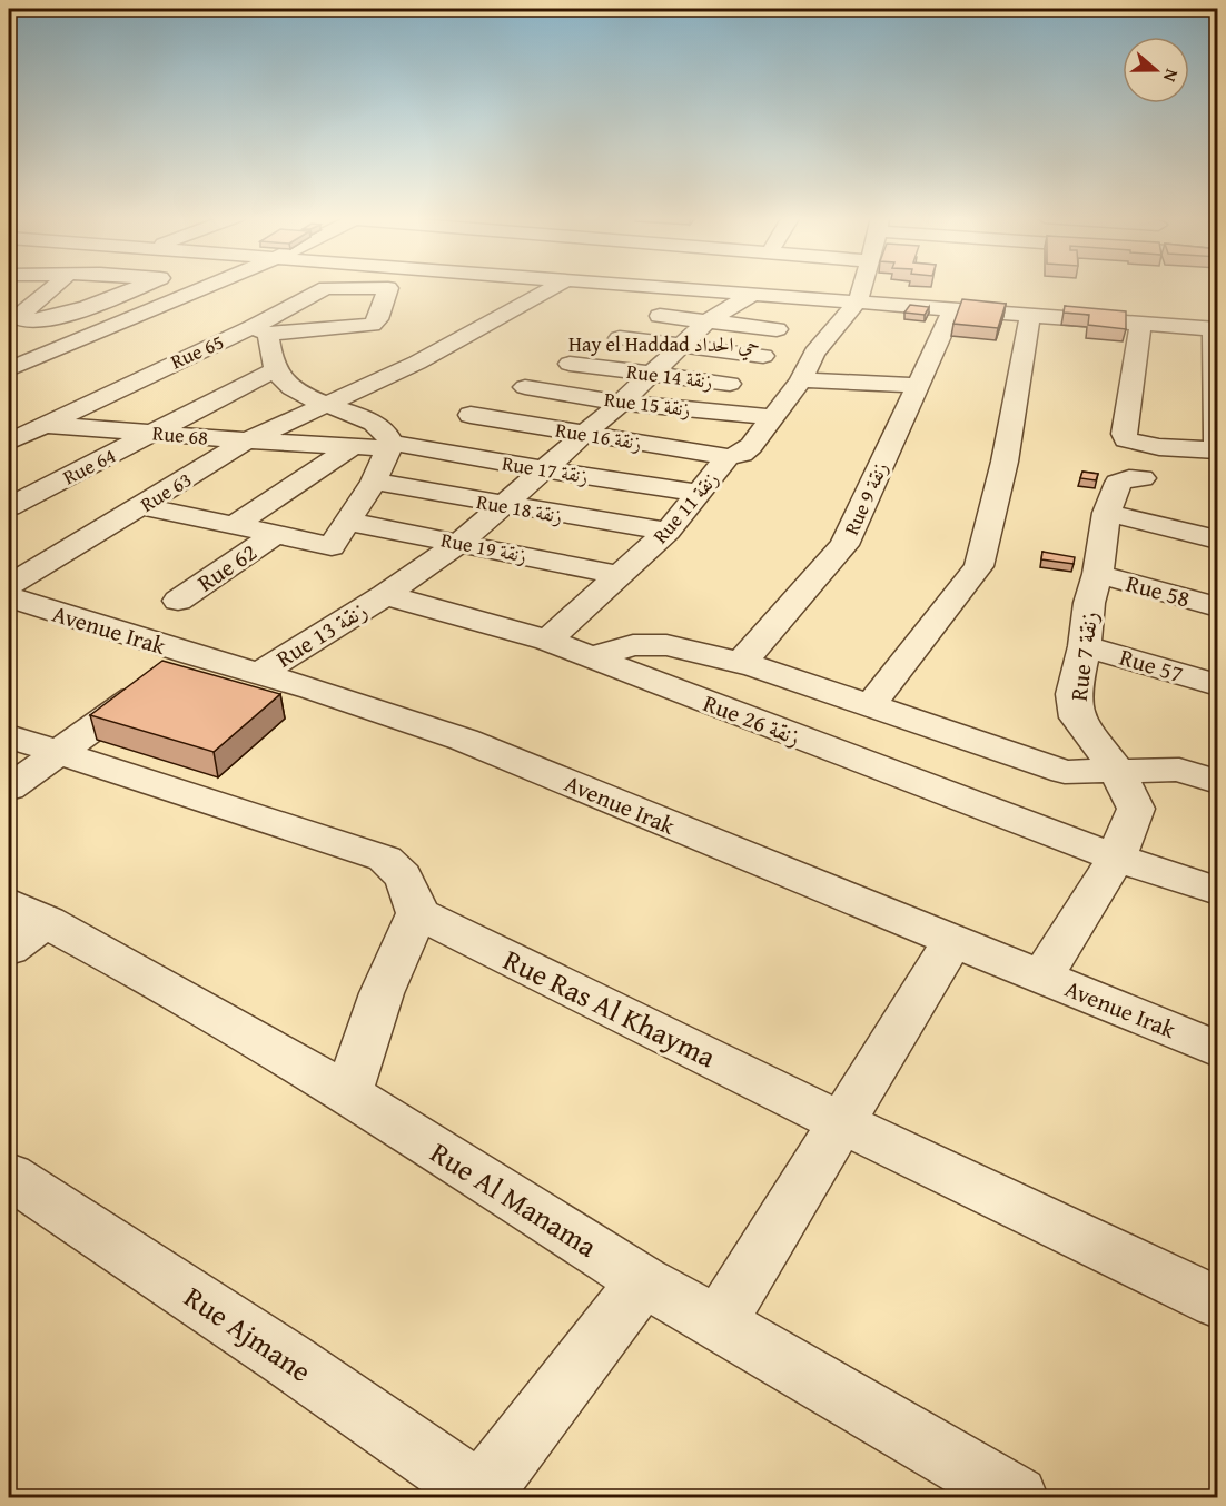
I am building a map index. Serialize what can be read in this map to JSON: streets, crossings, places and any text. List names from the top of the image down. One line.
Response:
{"streets":{"street":["Rue 65","Rue 14 زنقة","Rue 15 زنقة","Rue 68","Rue 16 زنقة","Rue 64","Rue 17 زنقة","Rue 63","Rue 9 زنقة","Rue 11 زنقة","Rue 18 زنقة","Rue 19 زنقة","Rue 62","Rue 58","Avenue Irak","Rue 13 زنقة","Rue 7 زنقة","Rue 57","Rue 26 زنقة","Rue Ras Al Khayma","Rue Al Manama","Rue Ajmane"]},"crossings":[["Rue 65","Rue 68"],["Rue 14 زنقة","Rue 13 زنقة"],["Rue 15 زنقة","Rue 11 زنقة"],["Rue 15 زنقة","Rue 13 زنقة"],["Rue 68","Rue 64"],["Rue 68","Rue 17 زنقة"],["Rue 68","Rue 63"],["Rue 16 زنقة","Rue 11 زنقة"],["Rue 16 زنقة","Rue 13 زنقة"],["Rue 17 زنقة","Rue 11 زنقة"],["Rue 17 زنقة","Rue 13 زنقة"],["Rue 11 زنقة","Rue 18 زنقة"],["Rue 11 زنقة","Rue 19 زنقة"],["Rue 11 زنقة","Rue 26 زنقة"],["Rue 18 زنقة","Rue 13 زنقة"],["Rue 19 زنقة","Rue 13 زنقة"],["Rue 58","Rue 7 زنقة"],["Avenue Irak","Rue 13 زنقة"],["Avenue Irak","Rue 7 زنقة"],["Rue 13 زنقة","Rue 26 زنقة"],["Rue 7 زنقة","Rue 57"],["Rue 7 زنقة","Rue 26 زنقة"]],"districts":["Hay el Haddad حي الحداد"],"north":"right"}
